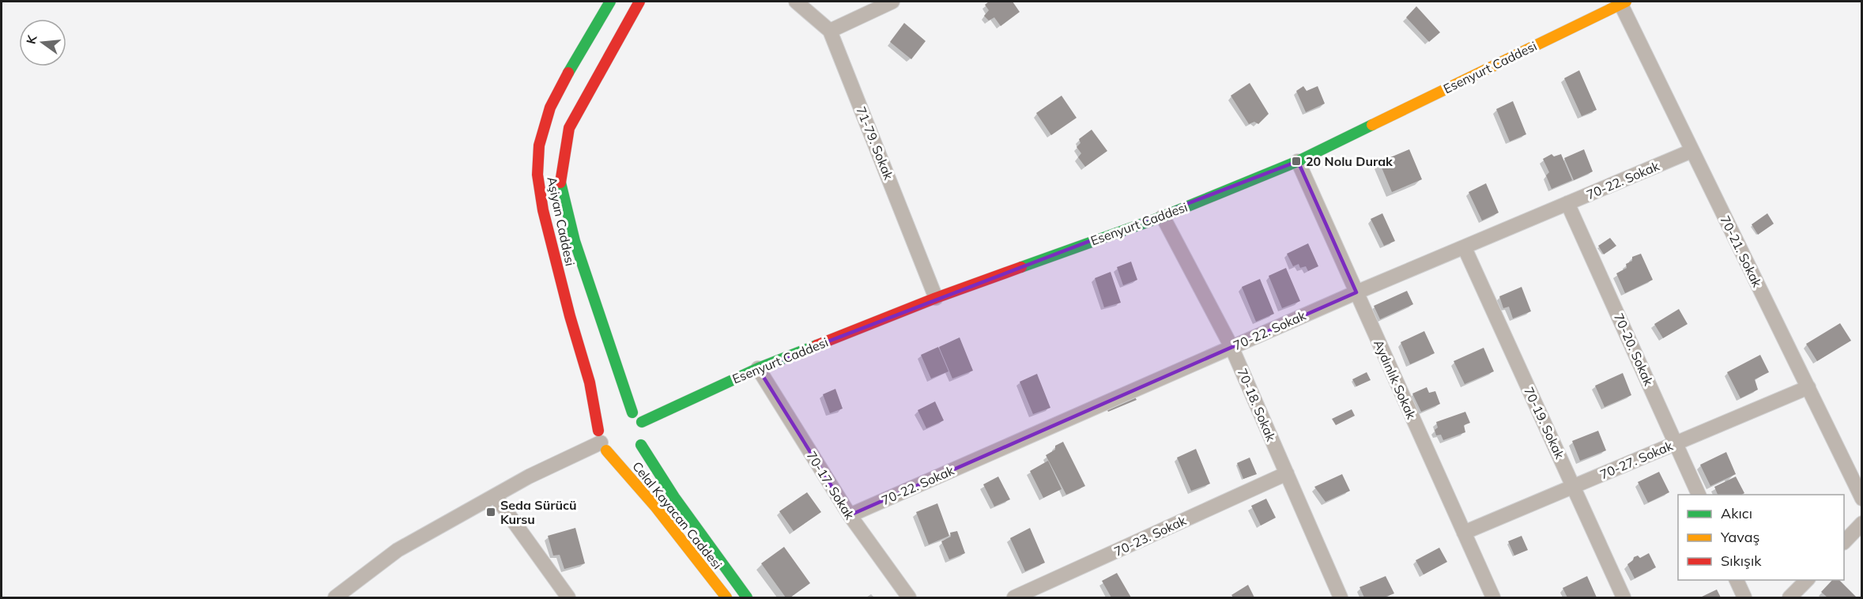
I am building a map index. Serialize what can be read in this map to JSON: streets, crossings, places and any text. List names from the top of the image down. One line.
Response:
{"streets":{"street":["Esenyurt Caddesi","71-79. Sokak","70-22. Sokak","Aşiyan Caddesi","70-21. Sokak","70-20. Sokak","Aydınlık Sokak","70-18. Sokak","70-19. Sokak","70-27. Sokak","70-17. Sokak","Celal Kayacan Caddesi","70-23. Sokak"]},"crossings":[["Esenyurt Caddesi","71-79. Sokak"],["Esenyurt Caddesi","70-21. Sokak"],["Esenyurt Caddesi","Aydınlık Sokak"],["Esenyurt Caddesi","70-18. Sokak"],["Esenyurt Caddesi","70-17. Sokak"],["70-22. Sokak","70-21. Sokak"],["70-22. Sokak","70-20. Sokak"],["70-22. Sokak","Aydınlık Sokak"],["70-22. Sokak","70-18. Sokak"],["70-22. Sokak","70-19. Sokak"],["70-22. Sokak","70-17. Sokak"],["Aşiyan Caddesi","Celal Kayacan Caddesi"],["70-21. Sokak","70-27. Sokak"],["70-20. Sokak","70-27. Sokak"],["Aydınlık Sokak","70-27. Sokak"],["70-18. Sokak","70-23. Sokak"],["70-19. Sokak","70-27. Sokak"]],"places":{"transit":["20 Nolu Durak","Seda Sürücü Kursu"]},"legend":["Akıcı","Yavaş","Sıkışık"],"north":"left"}
